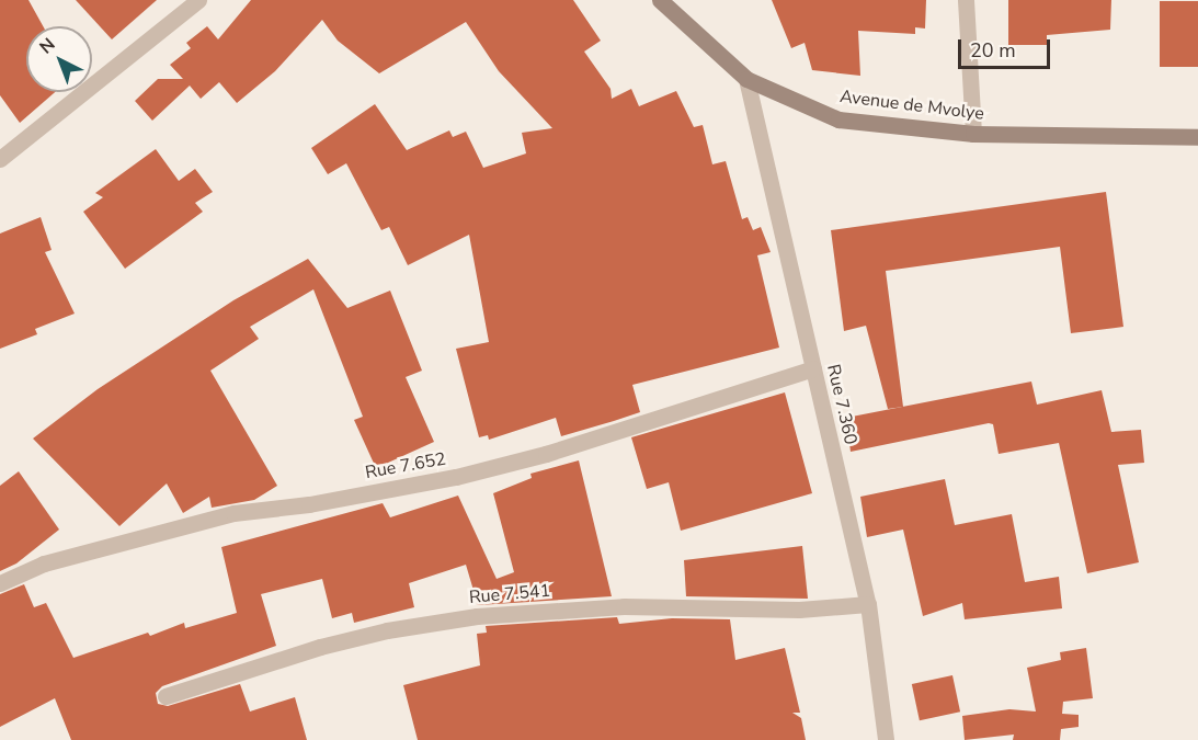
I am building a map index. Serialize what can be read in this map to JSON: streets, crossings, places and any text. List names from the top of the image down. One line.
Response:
{"streets":{"main road":["Avenue de Mvolye"],"street":["Rue 7.360","Rue 7.652","Rue 7.541"]},"crossings":[["Avenue de Mvolye","Rue 7.360"],["Rue 7.360","Rue 7.652"],["Rue 7.360","Rue 7.541"]],"scale_bar":"20 m","north":"top left"}
